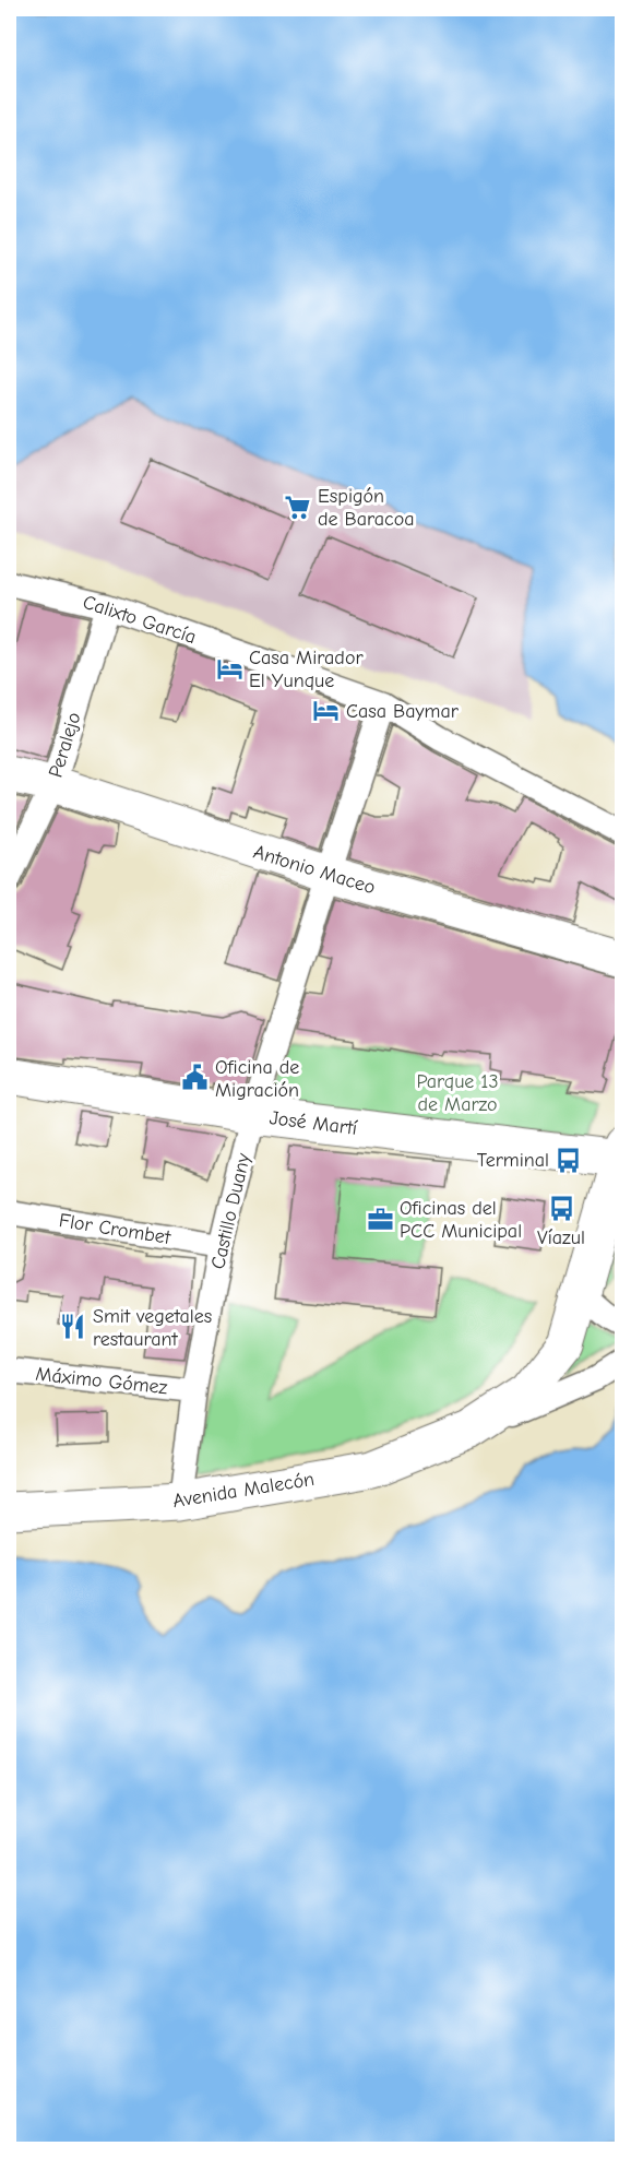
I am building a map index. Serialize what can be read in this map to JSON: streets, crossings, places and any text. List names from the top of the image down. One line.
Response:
{"streets":{"main road":["Antonio Maceo","José Martí","Avenida Malecón"],"street":["Calixto García","Peralejo","Castillo Duany","Flor Crombet","Máximo Gómez"]},"crossings":[["Calixto García","Peralejo"],["Calixto García","Castillo Duany"],["Peralejo","Antonio Maceo"],["Antonio Maceo","Castillo Duany"],["José Martí","Castillo Duany"],["Castillo Duany","Flor Crombet"],["Castillo Duany","Máximo Gómez"],["Castillo Duany","Avenida Malecón"]],"parks":["Parque 13 de Marzo"],"places":{"supermarket":["Espigón de Baracoa"],"hotel":["Casa Mirador El Yunque","Casa Baymar"],"public building":["Oficina de Migración"],"bus stop":["Terminal","Víazul"],"office":["Oficinas del PCC Municipal"],"restaurant":["Smit vegetales restaurant"]}}
